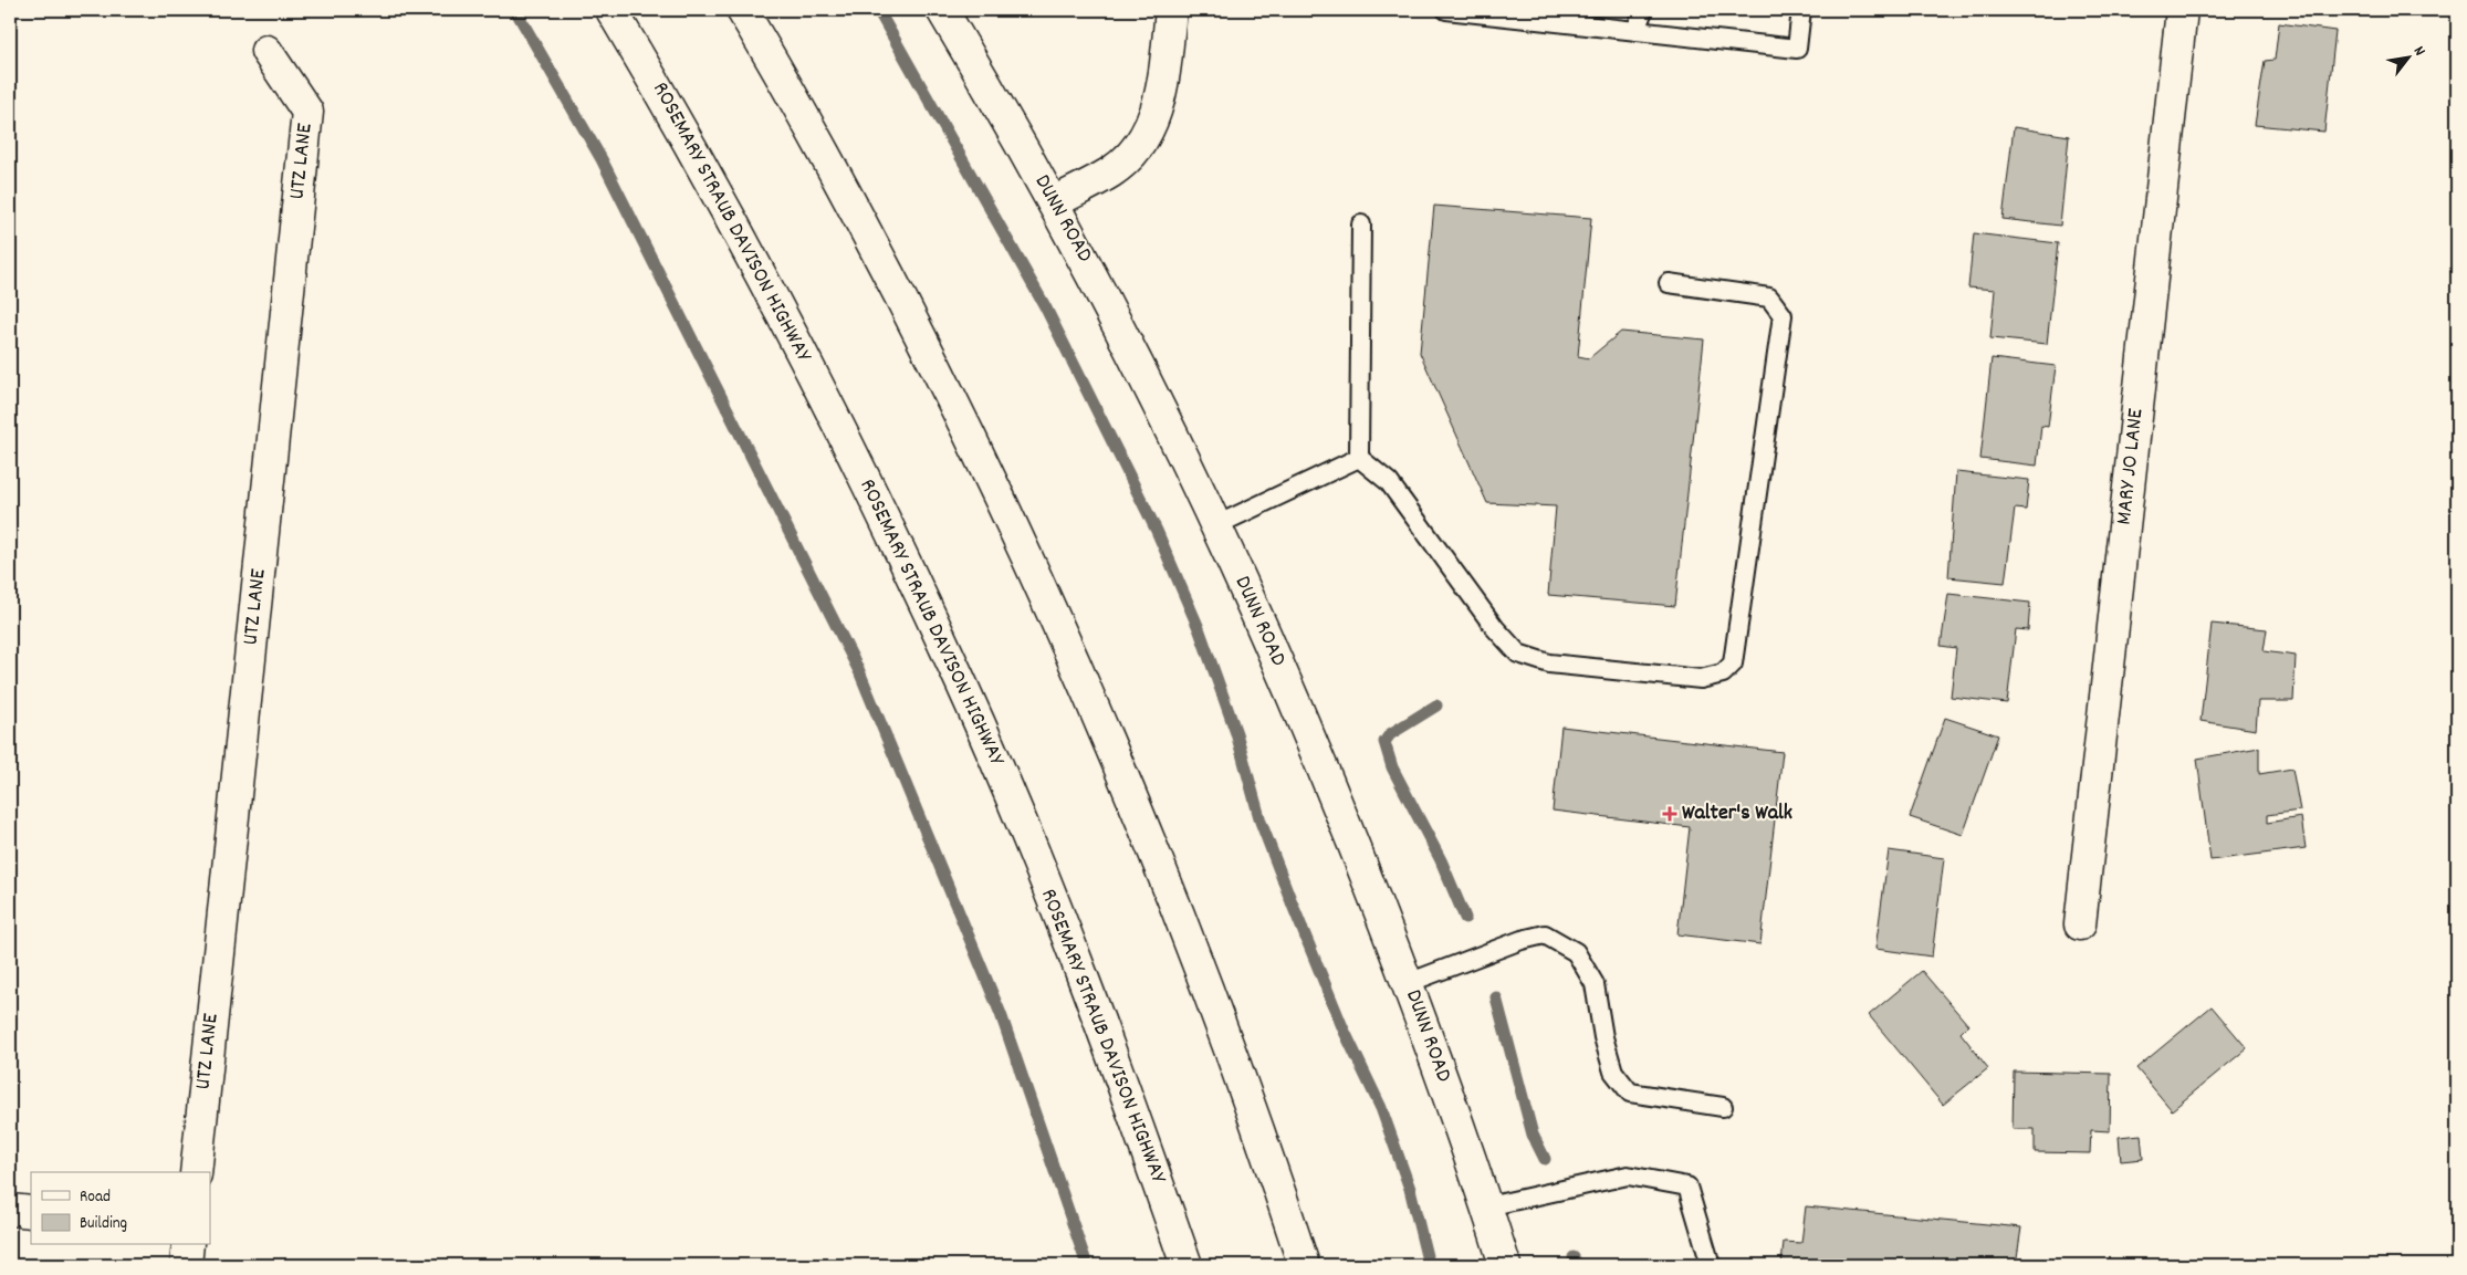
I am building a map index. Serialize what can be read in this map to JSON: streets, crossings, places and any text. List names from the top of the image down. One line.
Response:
{"streets":{"main road":["UTZ LANE","DUNN ROAD","ROSEMARY STRAUB DAVISON HIGHWAY","MARY JO LANE"]},"places":{"health":["Walter's Walk"]},"legend":["Road","Building"],"north":"top right"}
